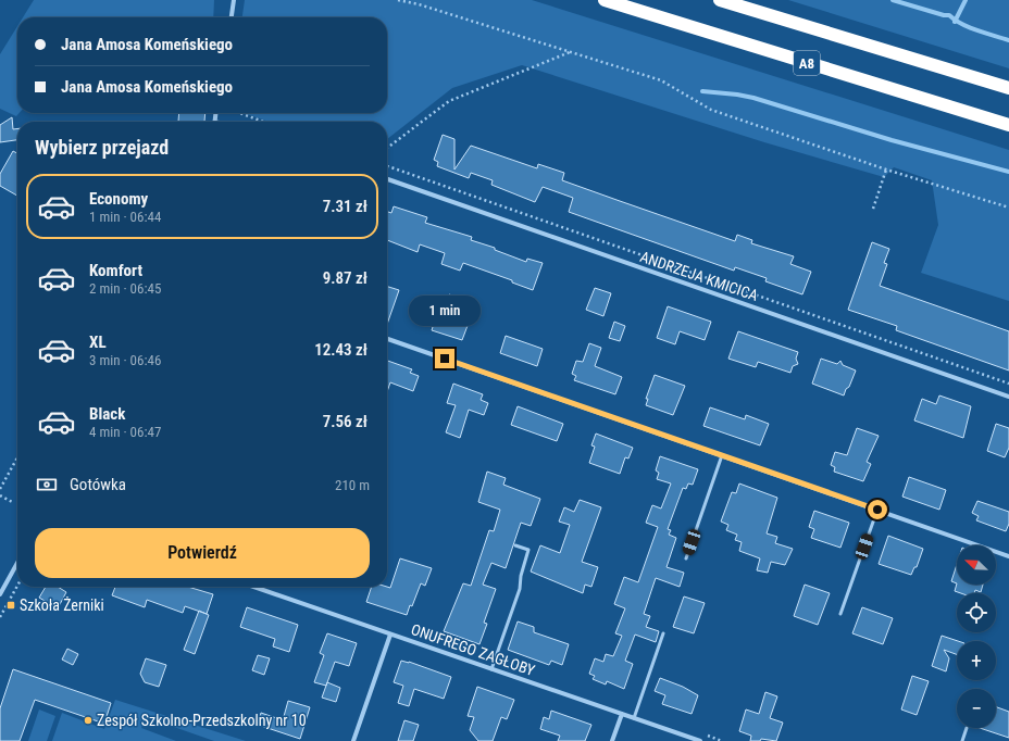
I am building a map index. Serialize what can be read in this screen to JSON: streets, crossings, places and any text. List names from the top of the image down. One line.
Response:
{"streets":{"highway":["A8"],"street":["ANDRZEJA KMICICA","ONUFREGO ZAGŁOBY"]},"places":{"transit":["Szkoła Żerniki"],"other":["Zespół Szkolno-Przedszkolny nr 10"]},"north":"top left","page":{"banner":["Jana Amosa Komeńskiego","Jana Amosa Komeńskiego"],"heading":"Wybierz przejazd","list":[{"name":"Economy","note":"1 min · 06:44","value":"7.31 zł"},{"name":"Komfort","note":"2 min · 06:45","value":"9.87 zł"},{"name":"XL","note":"3 min · 06:46","value":"12.43 zł"},{"name":"Black","note":"4 min · 06:47","value":"7.56 zł"}],"bubble":"1 min","pay":["Gotówka","210 m"],"buttons":"Potwierdź","map_buttons":["+","−"]}}
